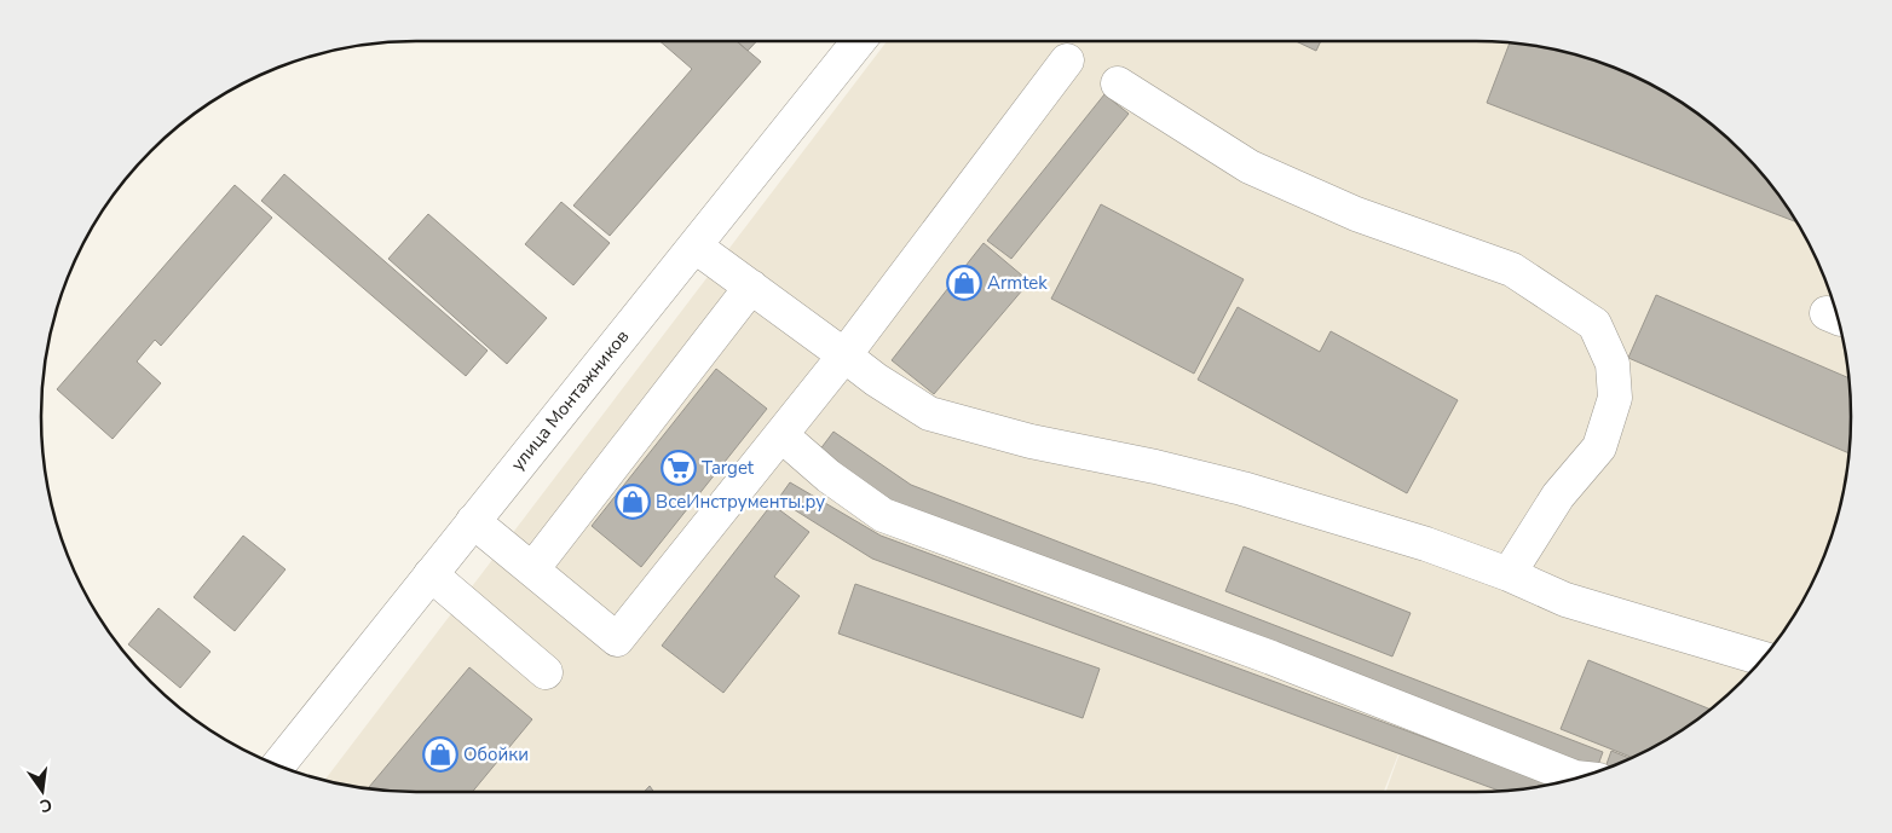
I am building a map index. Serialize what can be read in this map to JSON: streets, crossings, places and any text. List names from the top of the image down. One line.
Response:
{"streets":{"main road":["улица Монтажников"]},"places":{"shop":["Armtek","ВсеИнструменты.ру","Обойки"],"supermarket":["Target"]},"north":"bottom"}
